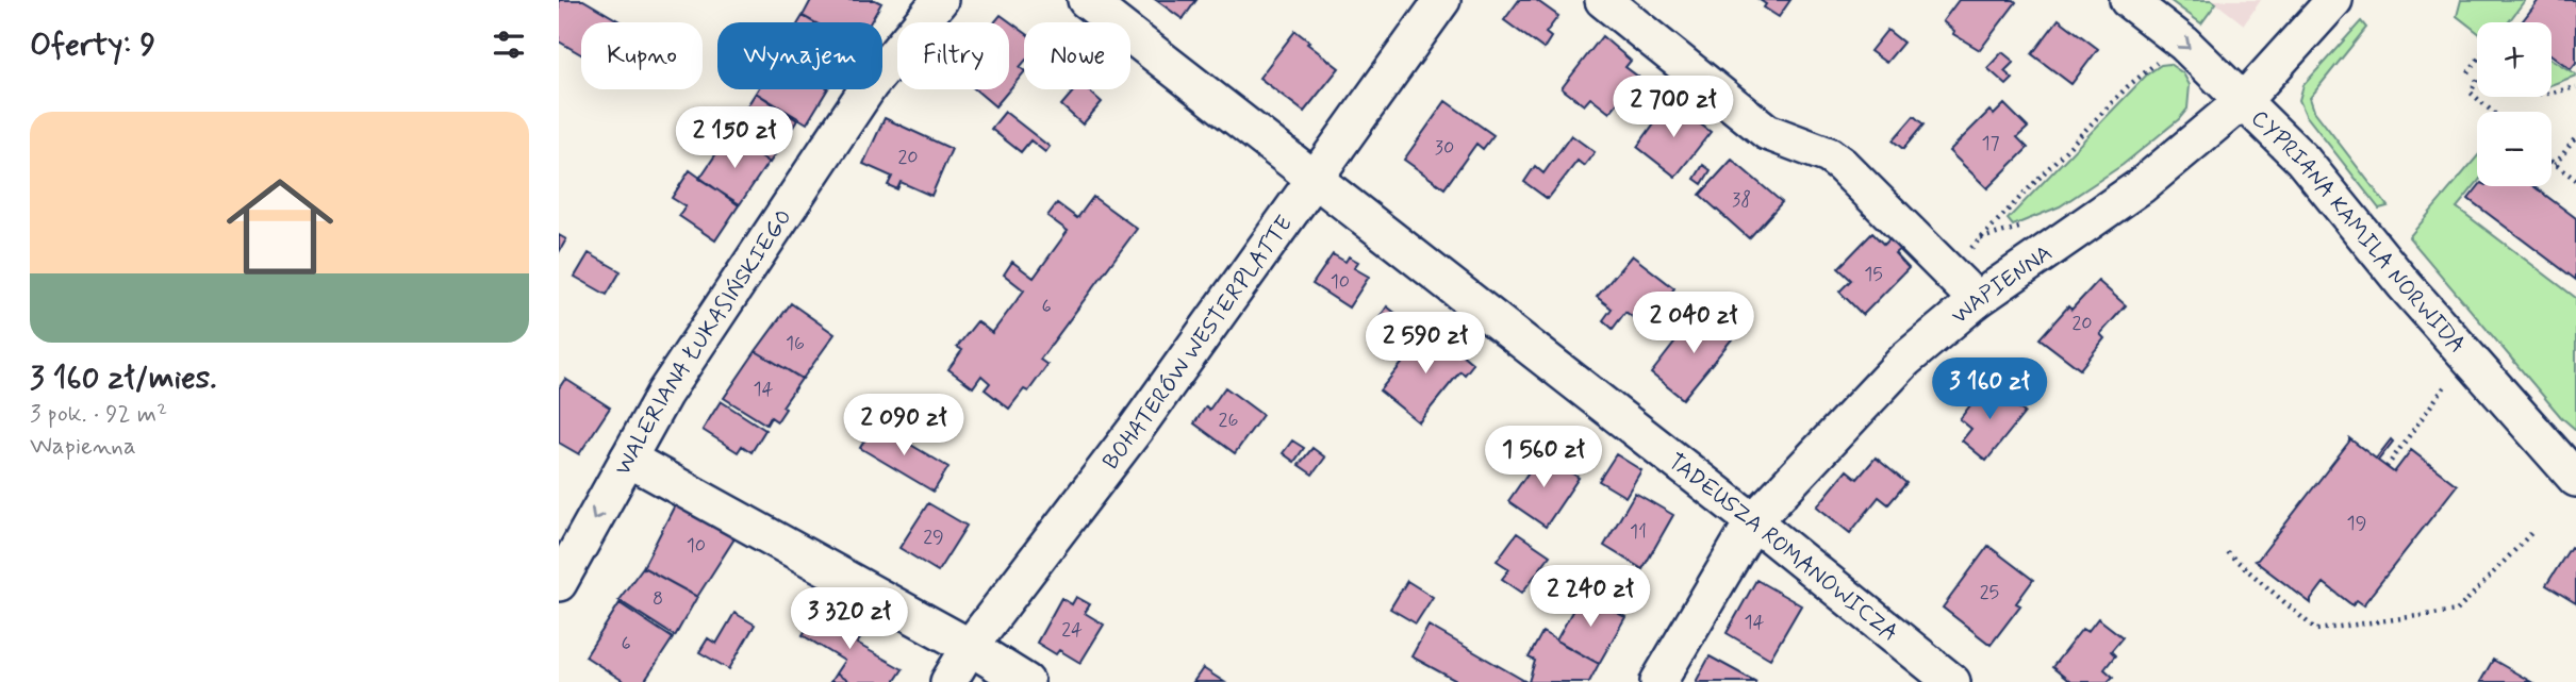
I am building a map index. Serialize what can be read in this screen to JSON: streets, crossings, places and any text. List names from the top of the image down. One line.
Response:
{"streets":{"street":["CYPRIANA KAMILA NORWIDA","WAPIENNA","WALERIANA ŁUKASIŃSKIEGO","BOHATERÓW WESTERPLATTE","TADEUSZA ROMANOWICZA"]},"crossings":[["CYPRIANA KAMILA NORWIDA","WAPIENNA"],["WAPIENNA","TADEUSZA ROMANOWICZA"],["BOHATERÓW WESTERPLATTE","TADEUSZA ROMANOWICZA"]],"house_numbers":["17","30","20","38","15","10","6","20","16","14","26","19","11","29","10","25","8","14","24","6"],"page":{"heading":"Oferty: 9","map_buttons":["+","−"],"chip":["Kupno","Wynajem","Filtry","Nowe"],"price":["2 700 zł","2 150 zł","2 040 zł","2 590 zł","3 160 zł","2 090 zł","1 560 zł","2 240 zł","3 320 zł"],"list":[{"name":"3 160 zł/mies.","note":"3 pok. · 92 m² · Wapienna"}]}}
